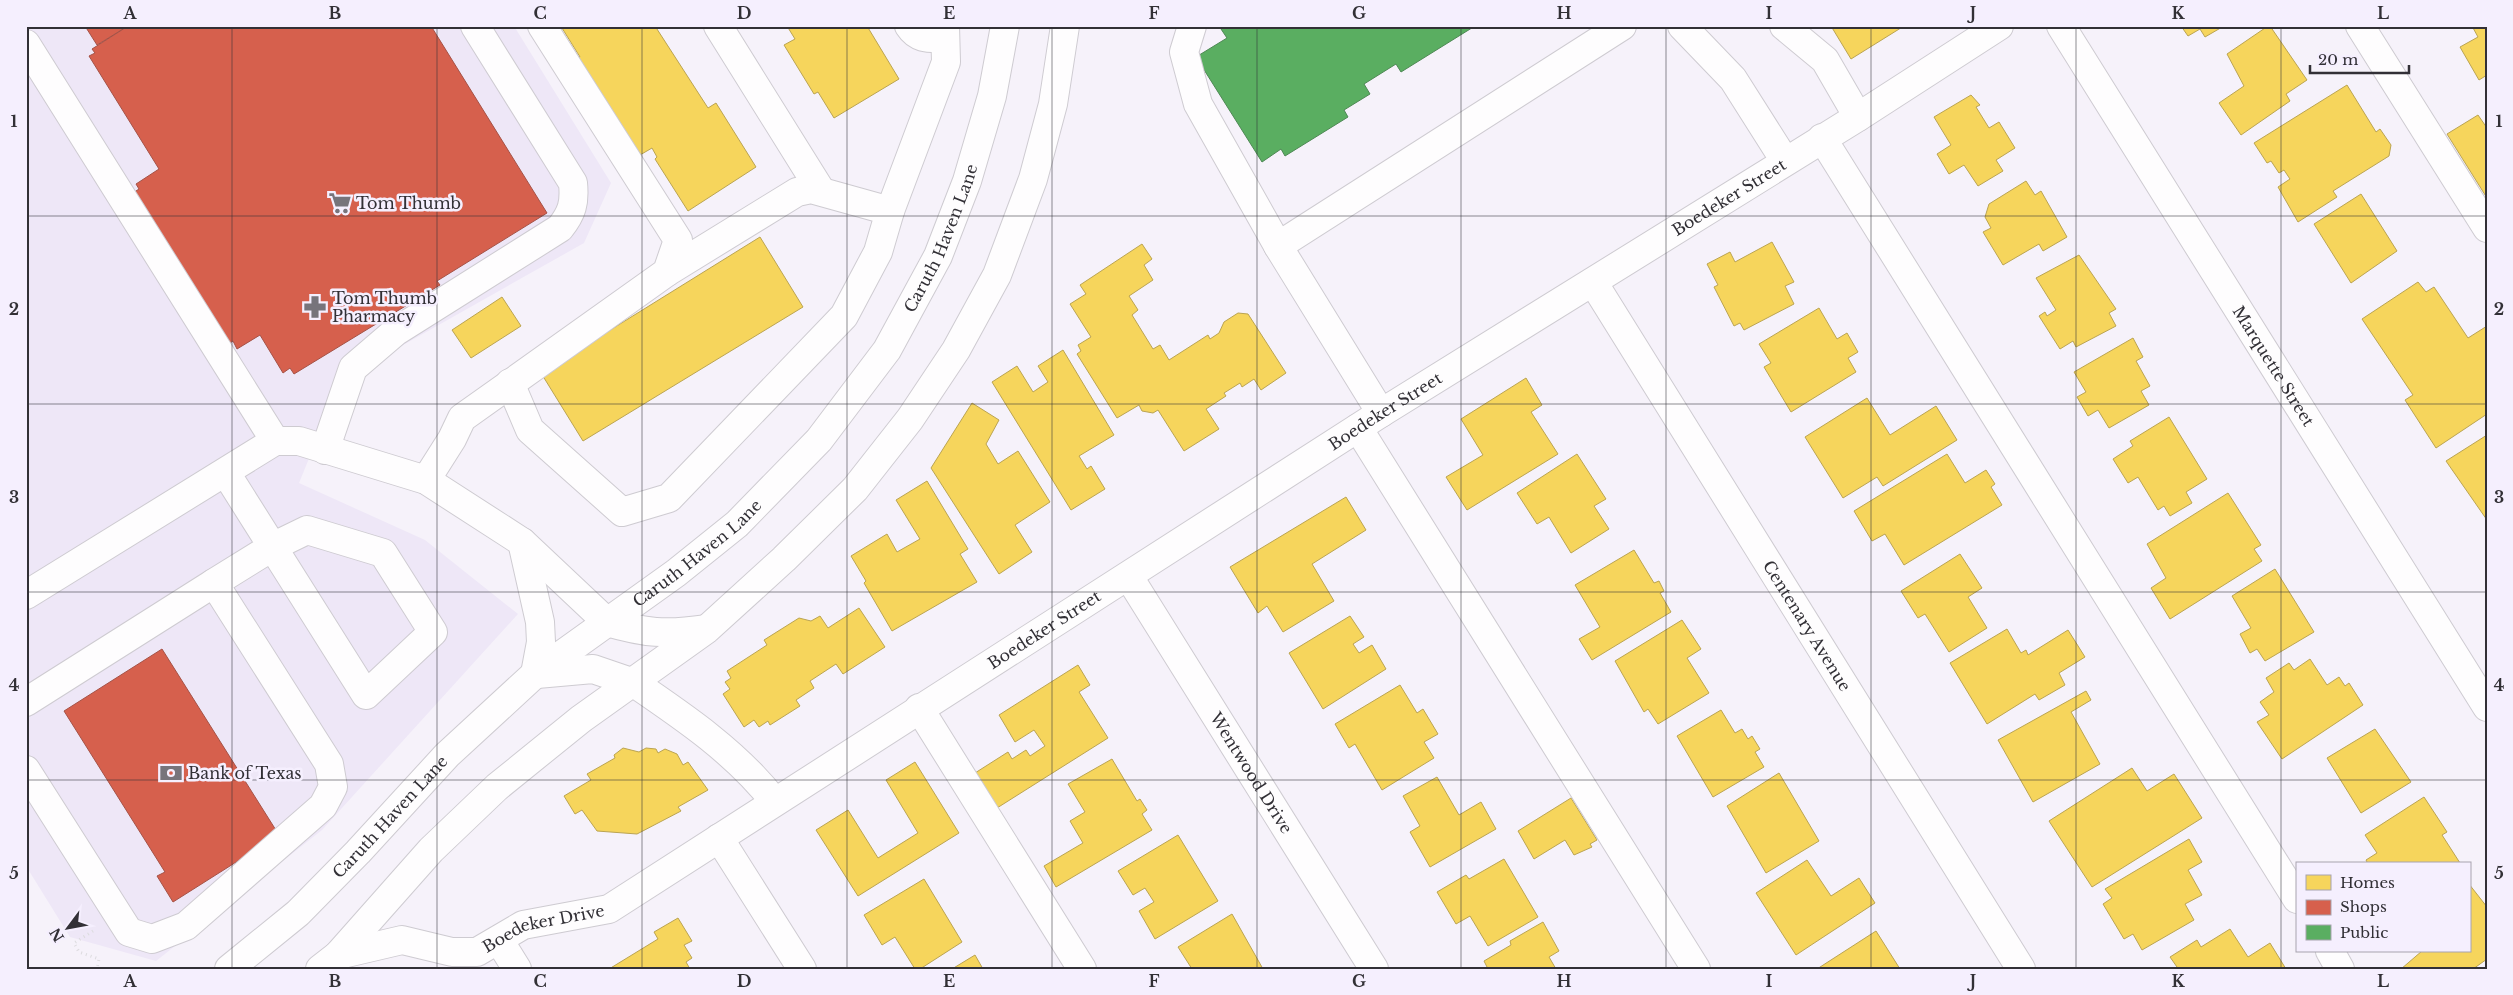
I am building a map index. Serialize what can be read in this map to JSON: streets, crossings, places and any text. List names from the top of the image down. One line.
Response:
{"streets":{"street":["Boedeker Street","Caruth Haven Lane","Marquette Street","Centenary Avenue","Wentwood Drive","Boedeker Drive"]},"crossings":[["Boedeker Street","Centenary Avenue"],["Boedeker Street","Wentwood Drive"],["Boedeker Street","Boedeker Drive"]],"places":{"supermarket":["Tom Thumb"],"pharmacy":["Tom Thumb Pharmacy"],"bank":["Bank of Texas"]},"legend":["Homes","Shops","Public"],"scale_bar":"20 m","north":"bottom left","grid":{"columns":["A","B","C","D","E","F","G","H","I","J","K","L"],"rows":["1","2","3","4","5"]}}
